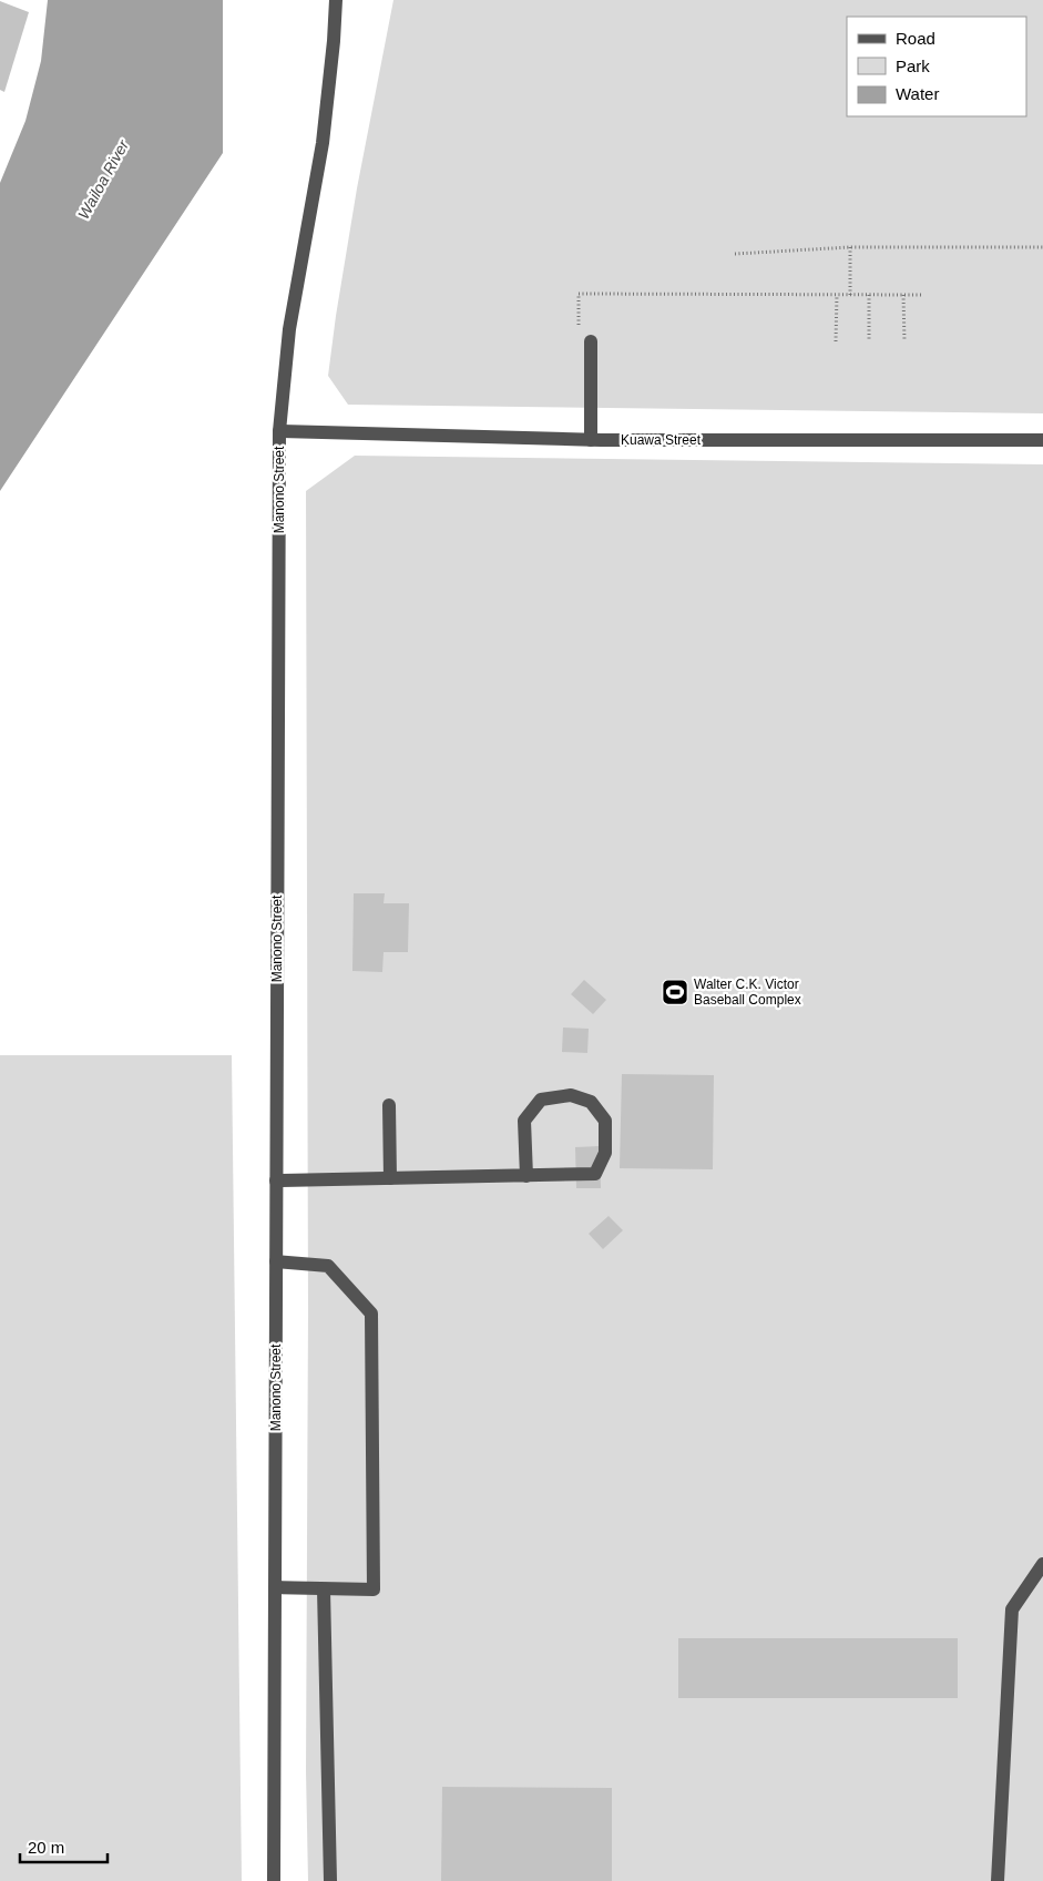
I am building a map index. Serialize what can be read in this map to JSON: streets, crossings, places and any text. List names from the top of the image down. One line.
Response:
{"streets":{"street":["Kuawa Street","Manono Street"]},"crossings":[["Kuawa Street","Manono Street"]],"water":["Wailoa River"],"places":{"sports":["Walter C.K. Victor Baseball Complex"]},"legend":["Road","Park","Water"],"scale_bar":"20 m"}
